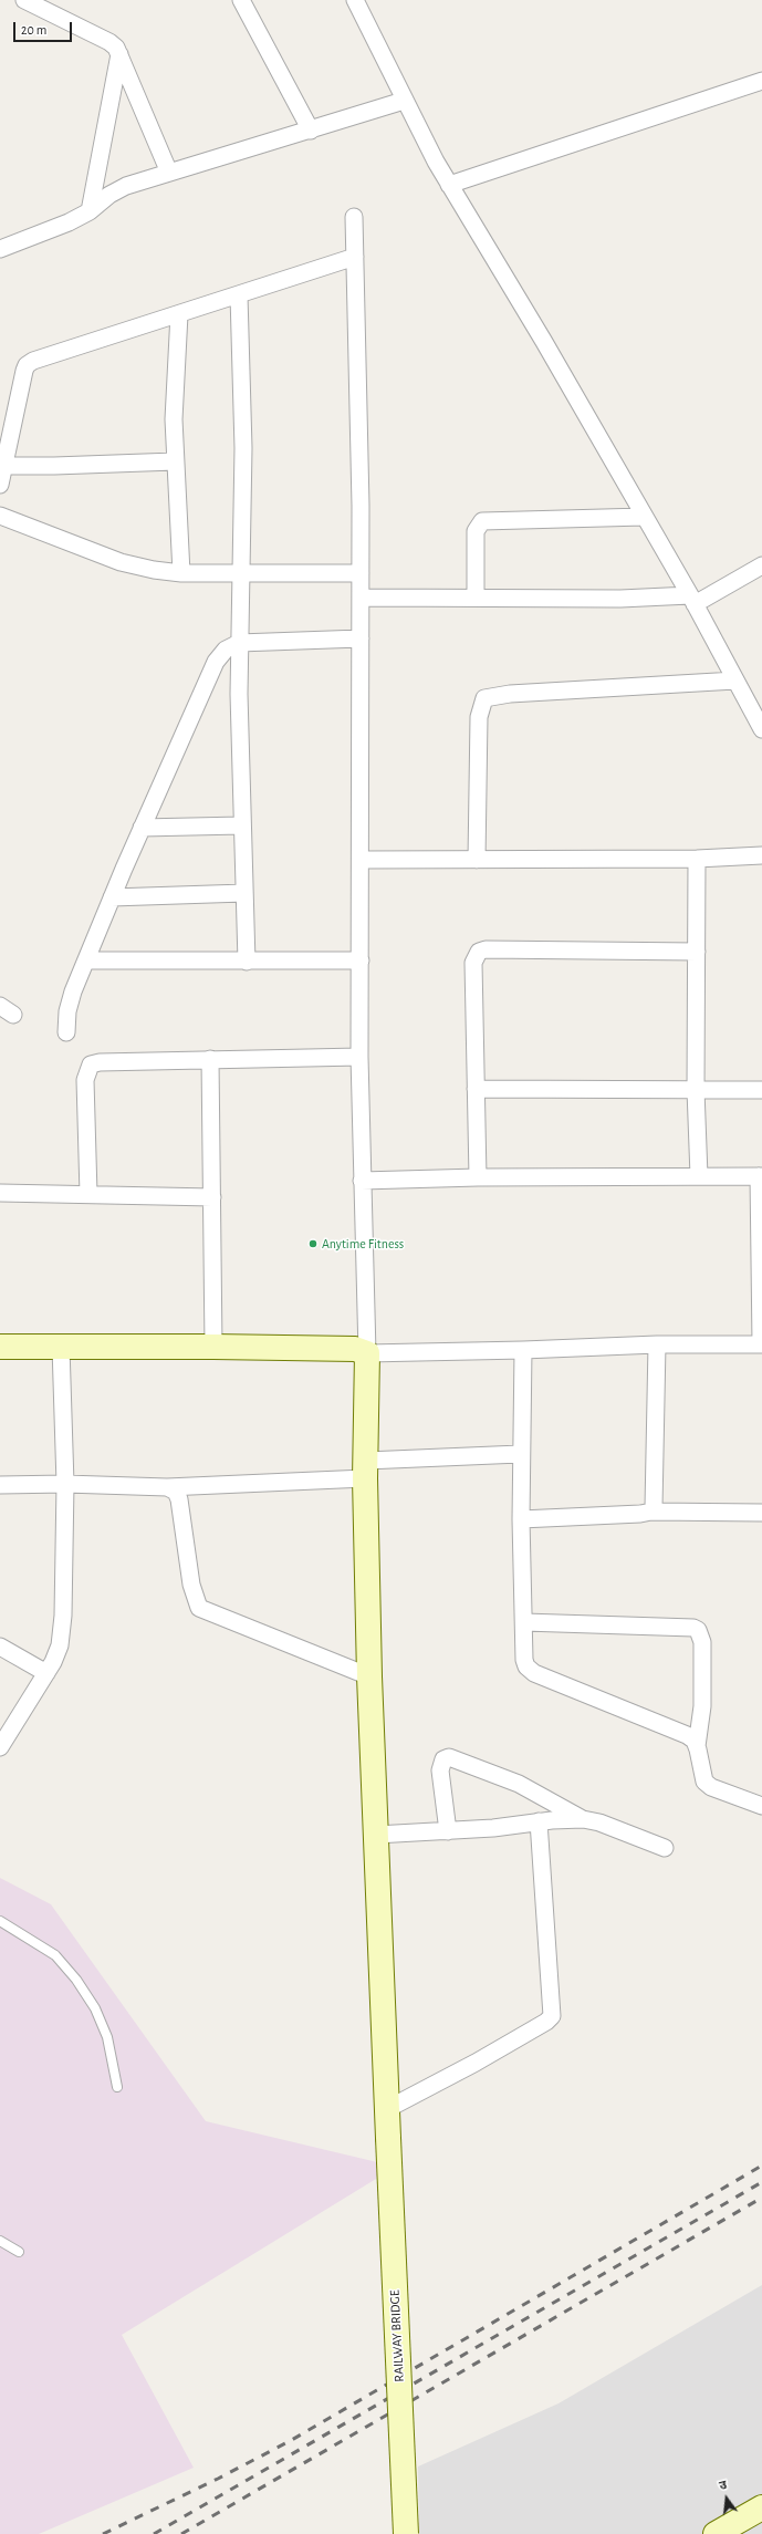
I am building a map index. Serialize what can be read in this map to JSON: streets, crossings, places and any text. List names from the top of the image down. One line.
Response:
{"streets":{"street":["RAILWAY BRIDGE"]},"places":["Anytime Fitness"],"scale_bar":"20 m","north":"top"}
